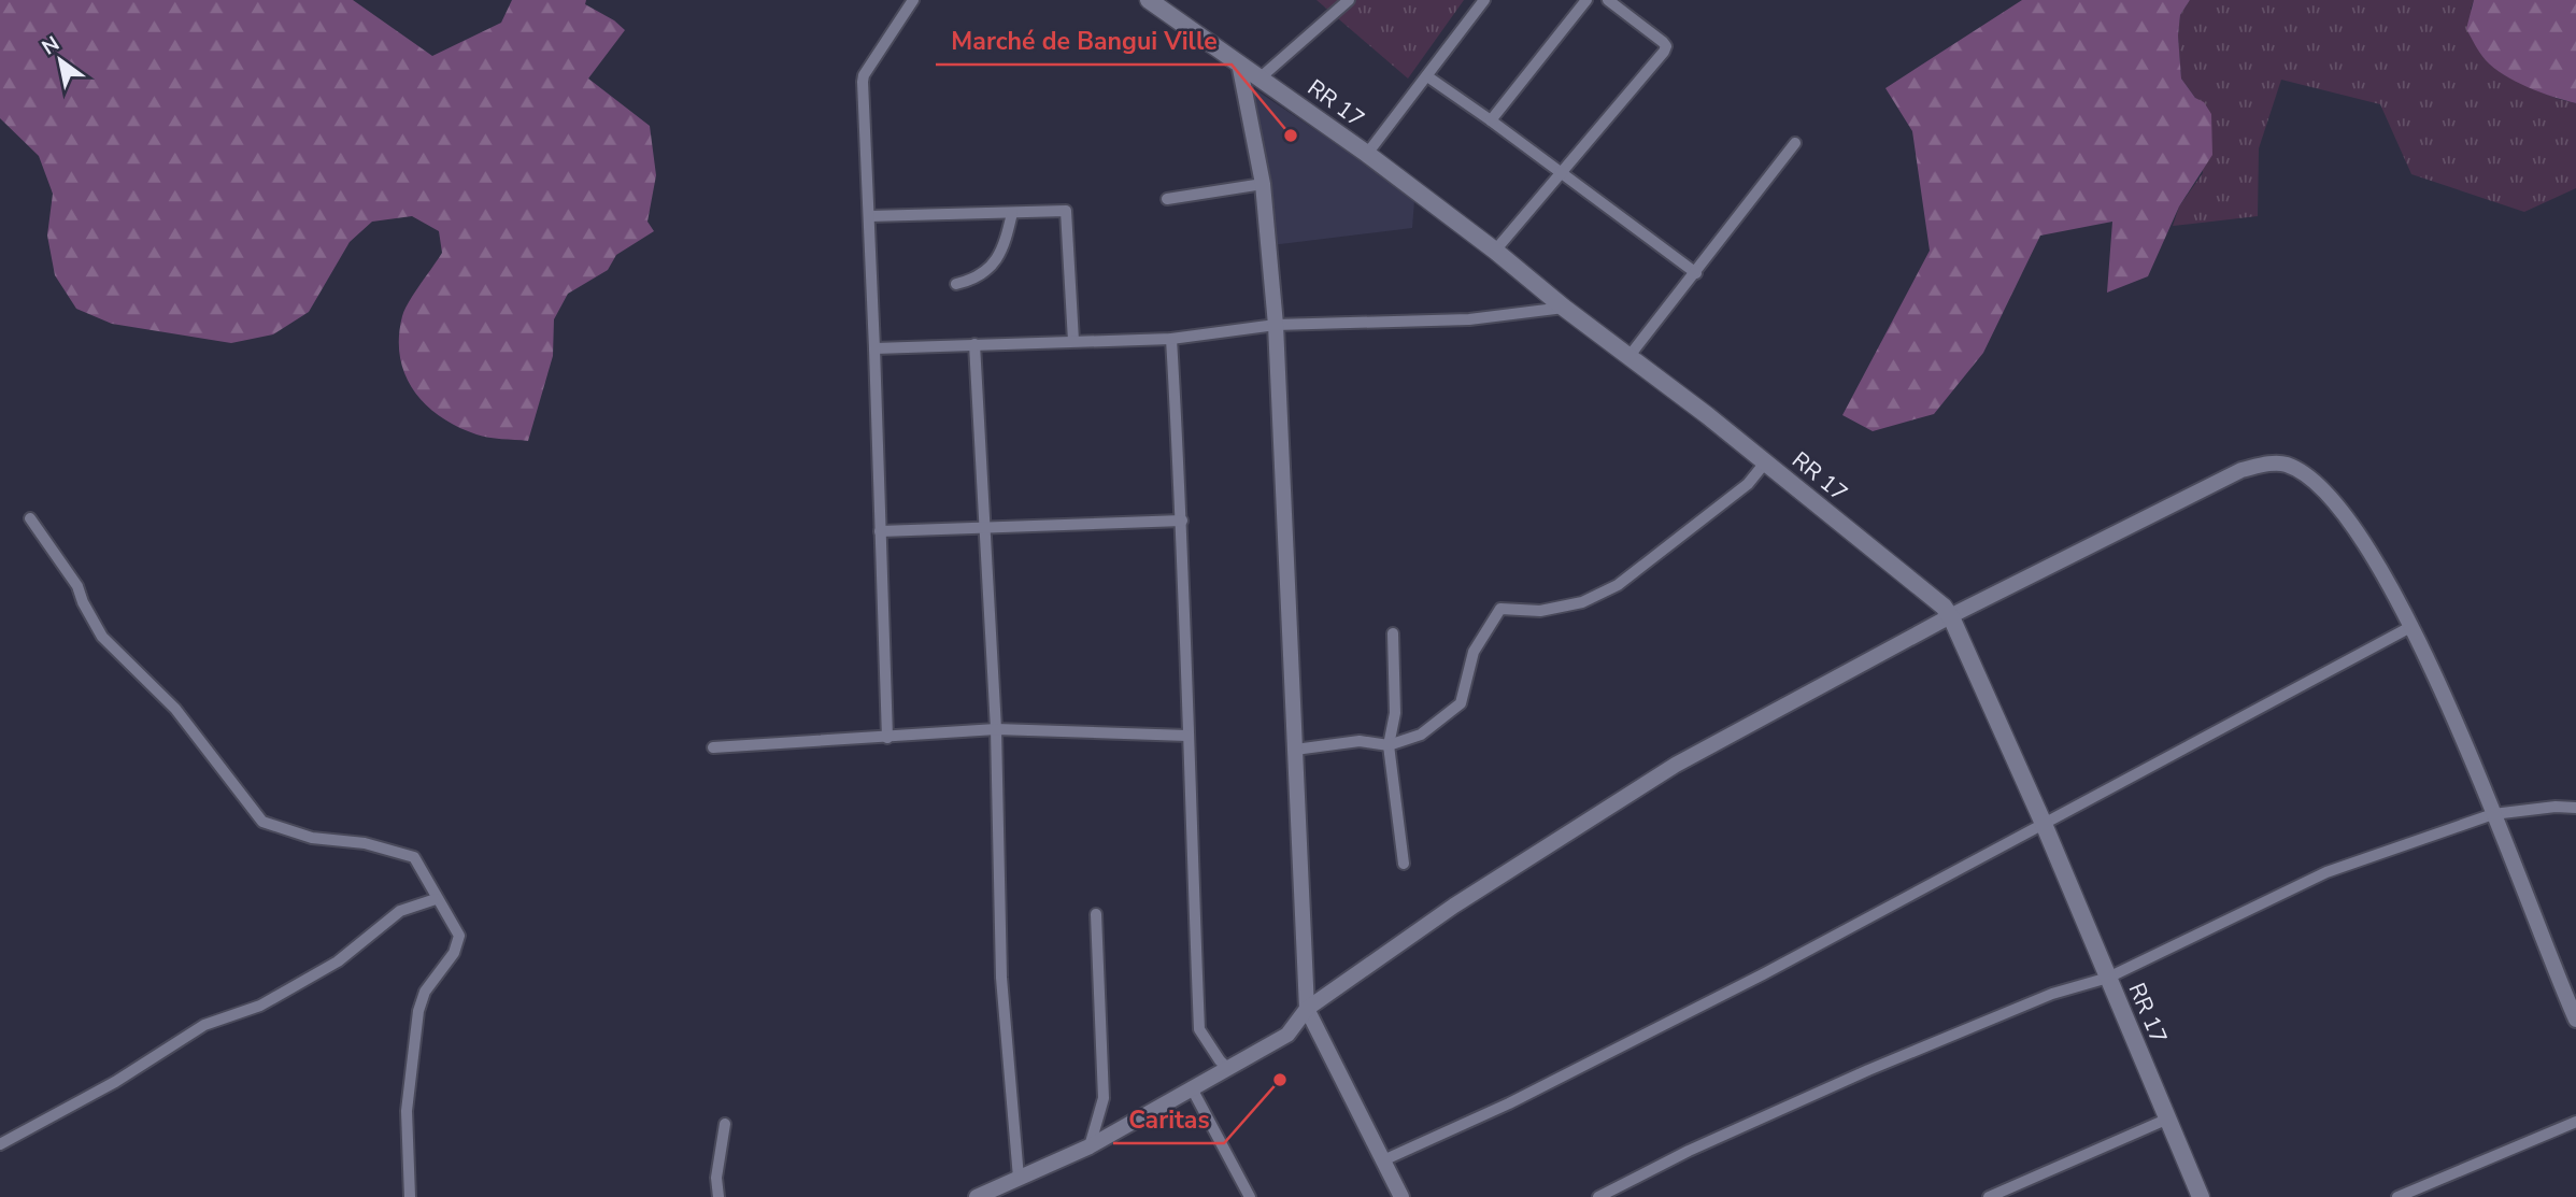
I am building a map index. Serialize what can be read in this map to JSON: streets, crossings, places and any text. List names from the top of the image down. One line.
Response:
{"streets":{"main road":["RR 17"]},"places":["Marché de Bangui Ville","Caritas"],"north":"top left"}
